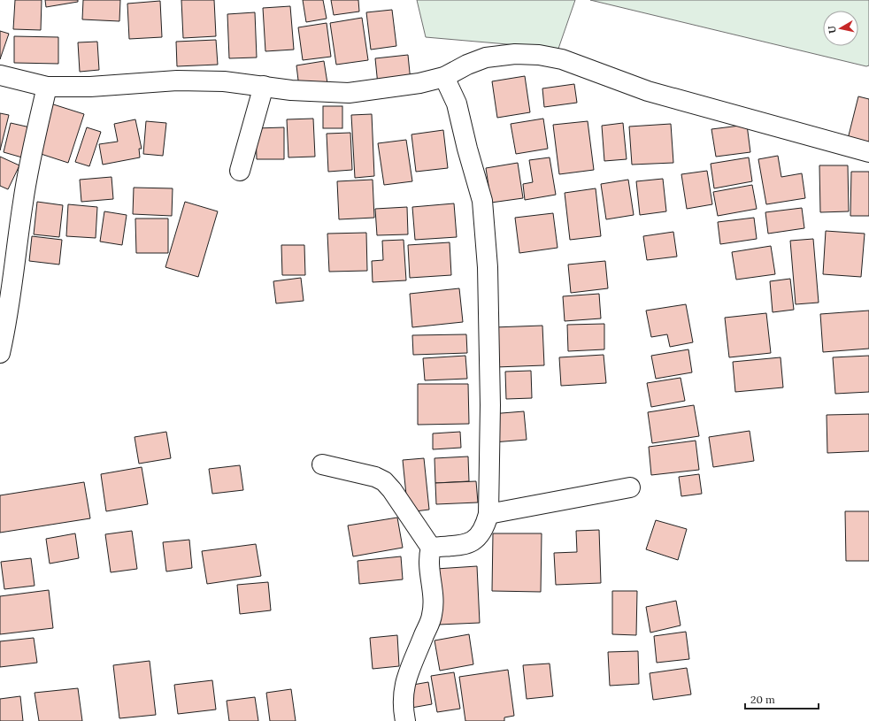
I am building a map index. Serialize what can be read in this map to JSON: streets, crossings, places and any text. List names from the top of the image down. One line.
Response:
{"scale_bar":"20 m","north":"left"}
